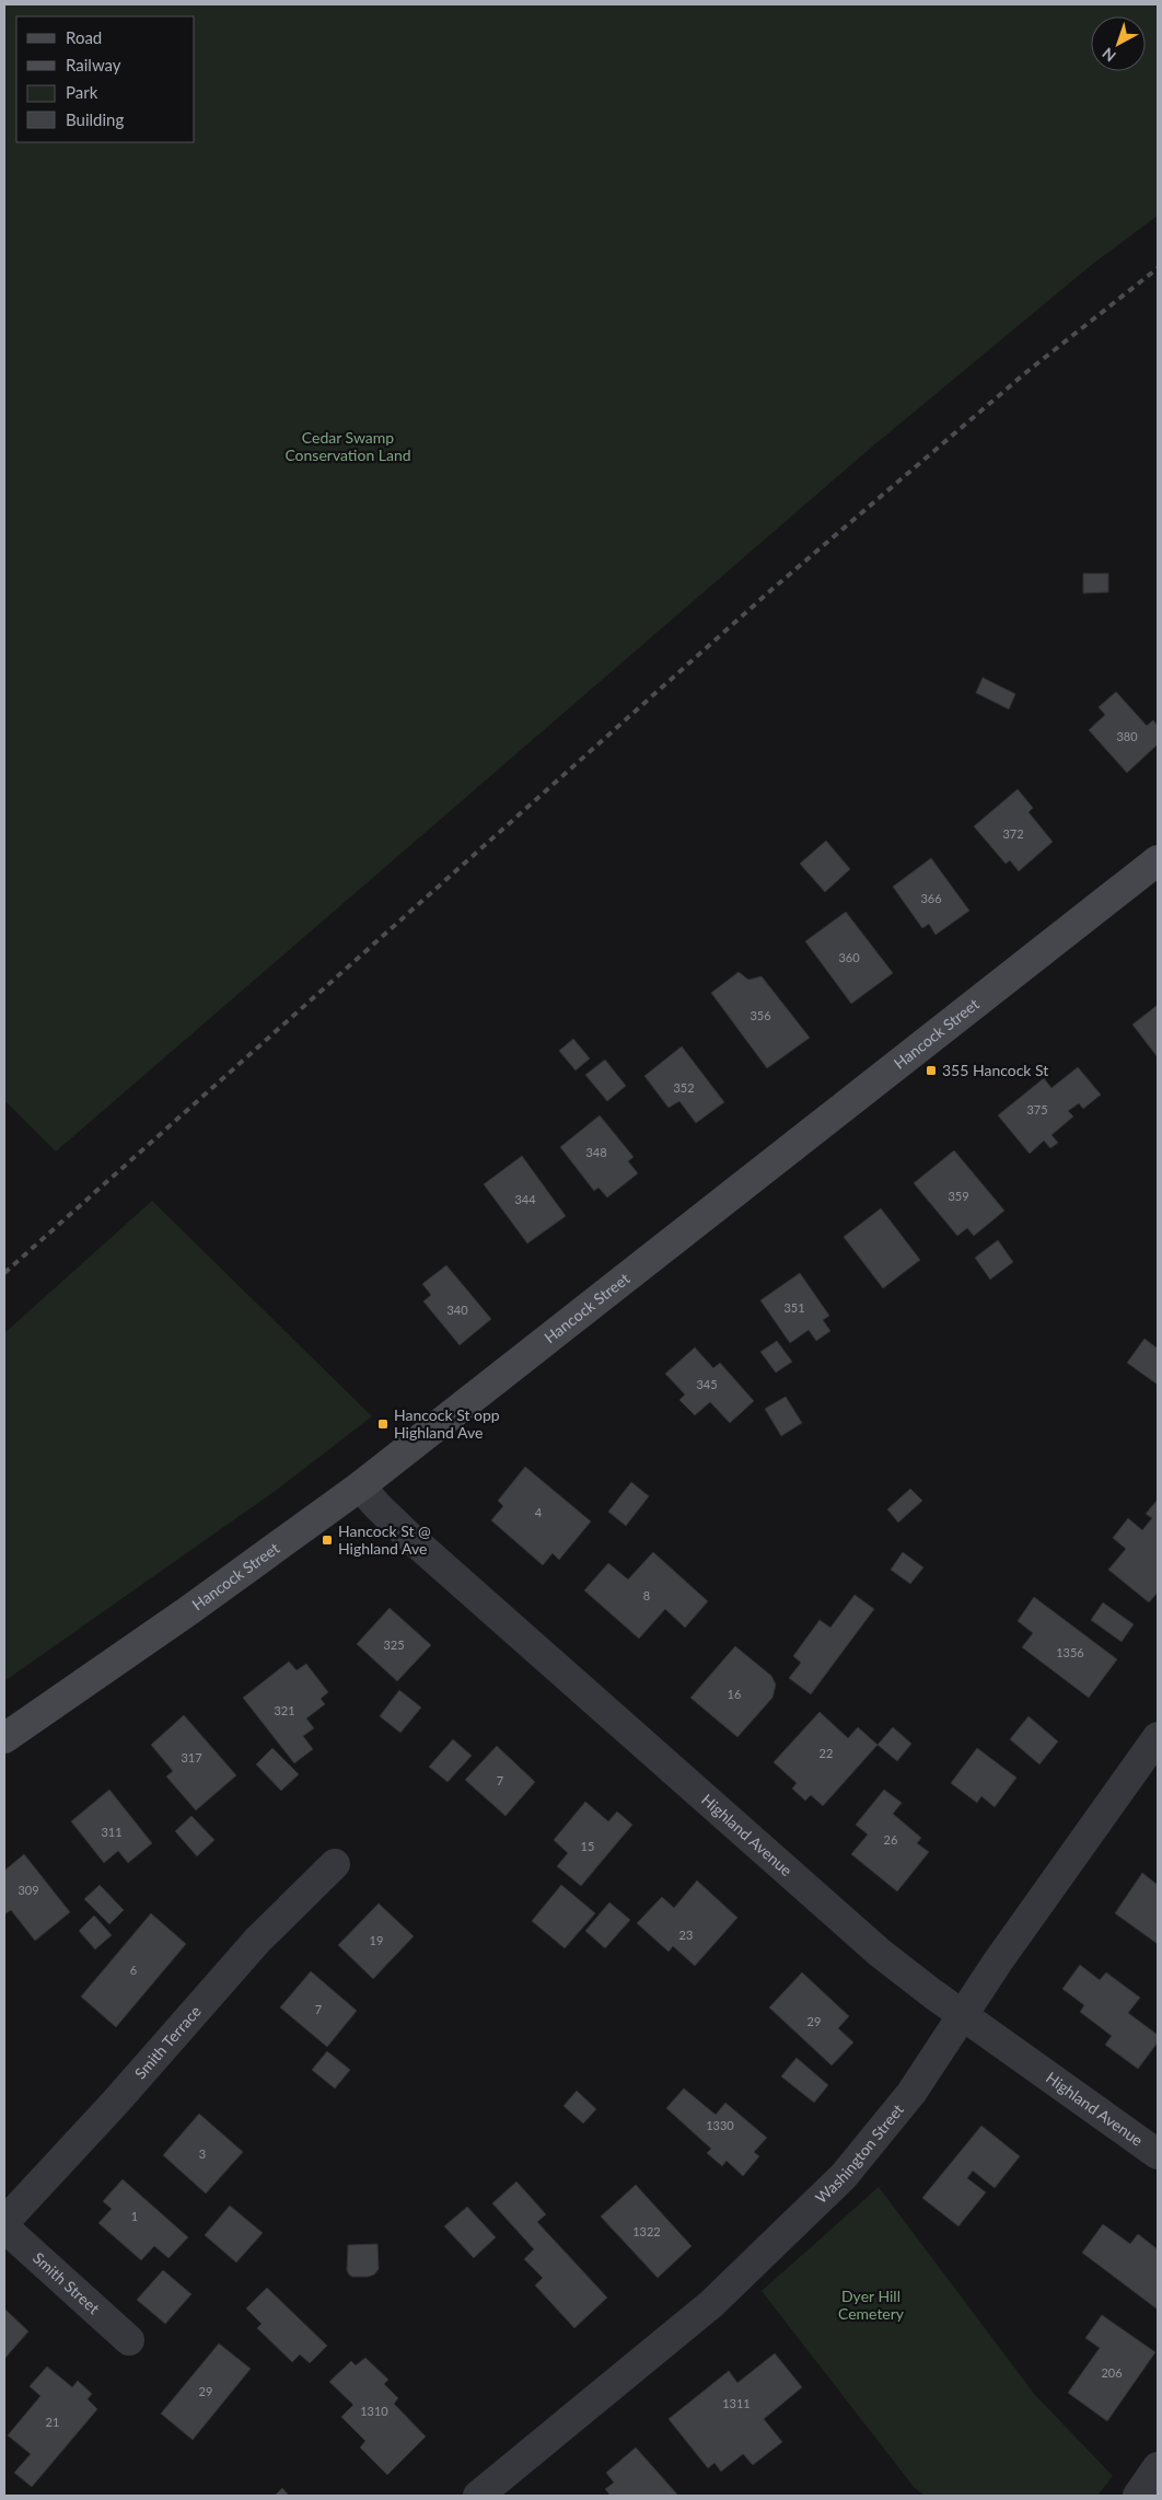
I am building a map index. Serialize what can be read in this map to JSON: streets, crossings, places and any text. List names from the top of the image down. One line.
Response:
{"streets":{"main road":["Hancock Street"],"street":["Highland Avenue","Smith Terrace","Washington Street","Smith Street"]},"crossings":[["Hancock Street","Highland Avenue"],["Highland Avenue","Washington Street"]],"parks":["Cedar Swamp Conservation Land","Dyer Hill Cemetery"],"places":{"transit":["355 Hancock St","Hancock St opp Highland Ave","Hancock St @ Highland Ave"]},"house_numbers":["380","372","366","360","356","352","375","348","359","344","351","340","345","4","8","325","1356","16","321","22","317","7","311","26","15","309","23","19","6","7","29","1330","3","1","1322","206","29","1311","1310","21"],"legend":["Road","Railway","Park","Building"],"north":"bottom left"}
